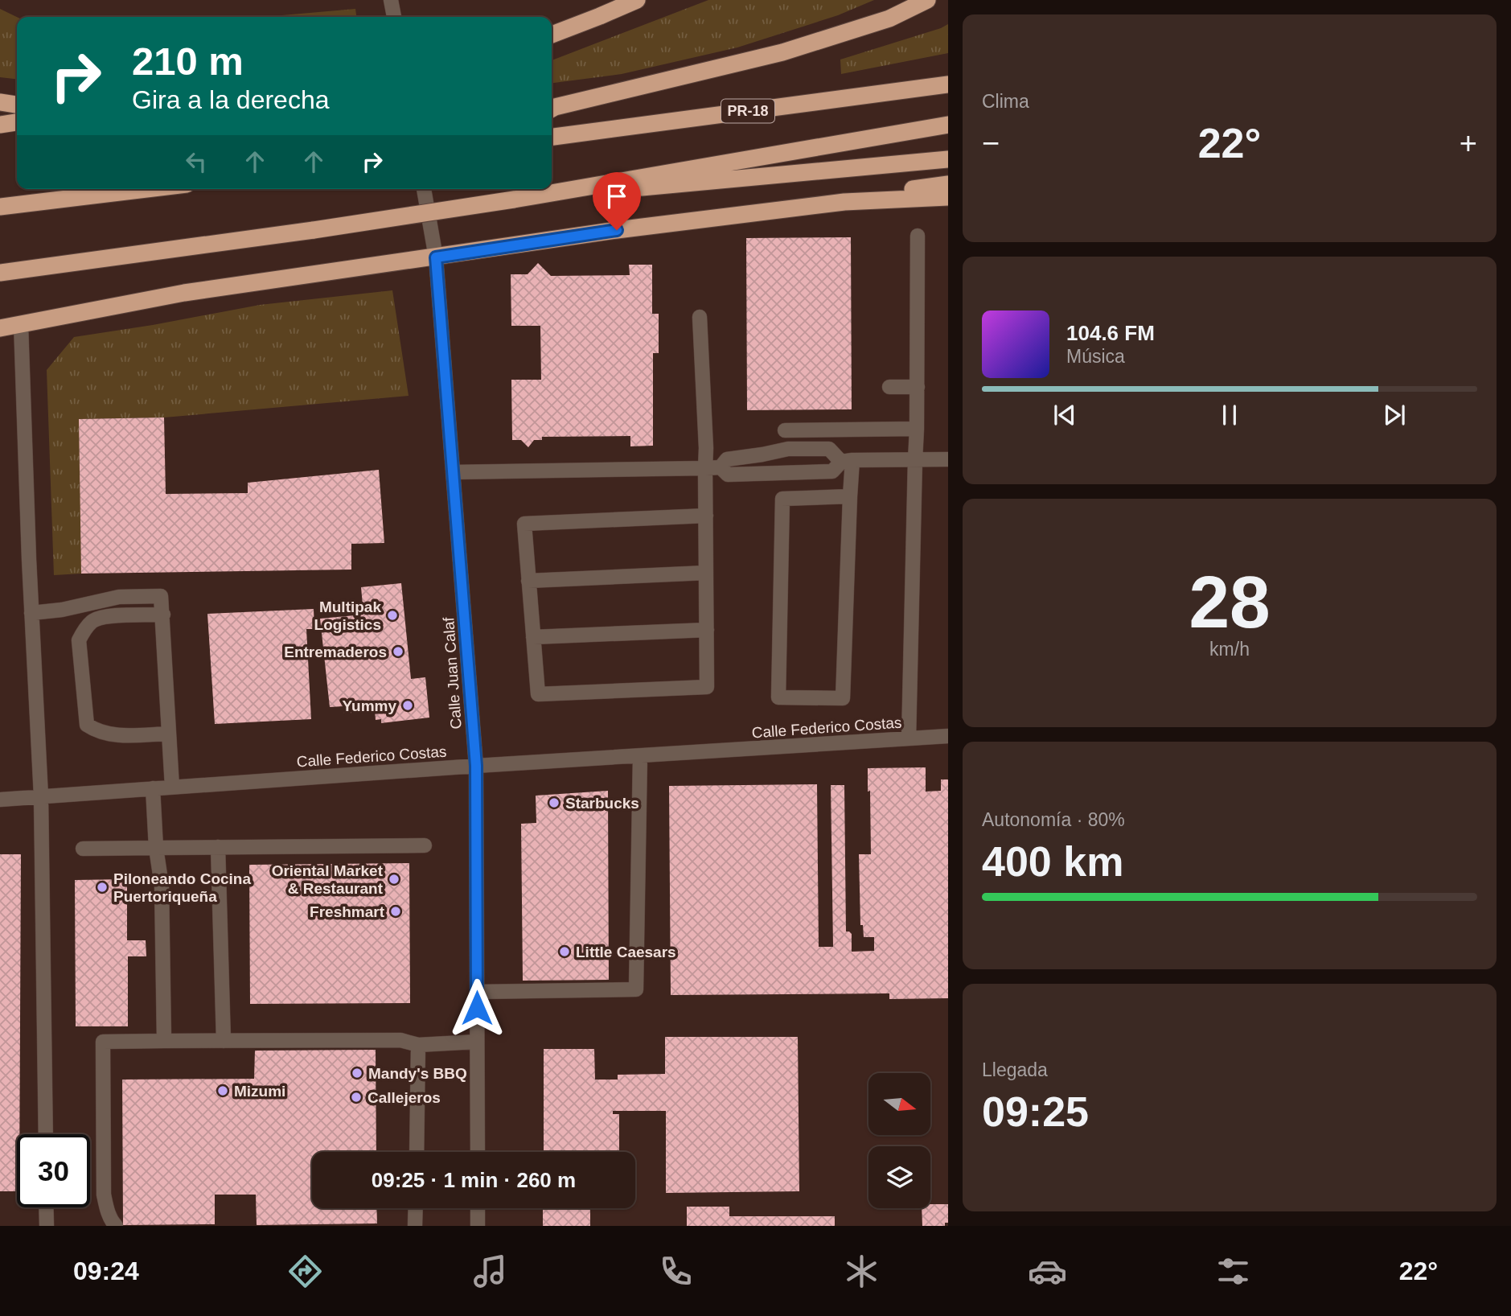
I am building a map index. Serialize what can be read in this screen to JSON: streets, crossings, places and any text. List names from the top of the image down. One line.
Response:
{"streets":{"highway":["PR-18"],"street":["Calle Juan Calaf","Calle Federico Costas"]},"crossings":[["Calle Juan Calaf","Calle Federico Costas"]],"places":["Multipak Logistics","Entremaderos","Yummy","Starbucks","Oriental Market & Restaurant","Piloneando Cocina Puertoriqueña","Freshmart","Little Caesars","Mandy's BBQ","Mizumi","Callejeros"],"north":"right","page":{"tile":["Clima",["28","km/h"],["Autonomía · 80%","400 km"],["Llegada","09:25"]],"turn":["210 m","Gira a la derecha"],"heat":["−","22°","+"],"song":["104.6 FM","Música"],"limit":"30","trip":"09:25 · 1 min · 260 m","tabs":["09:24","22°"]}}
